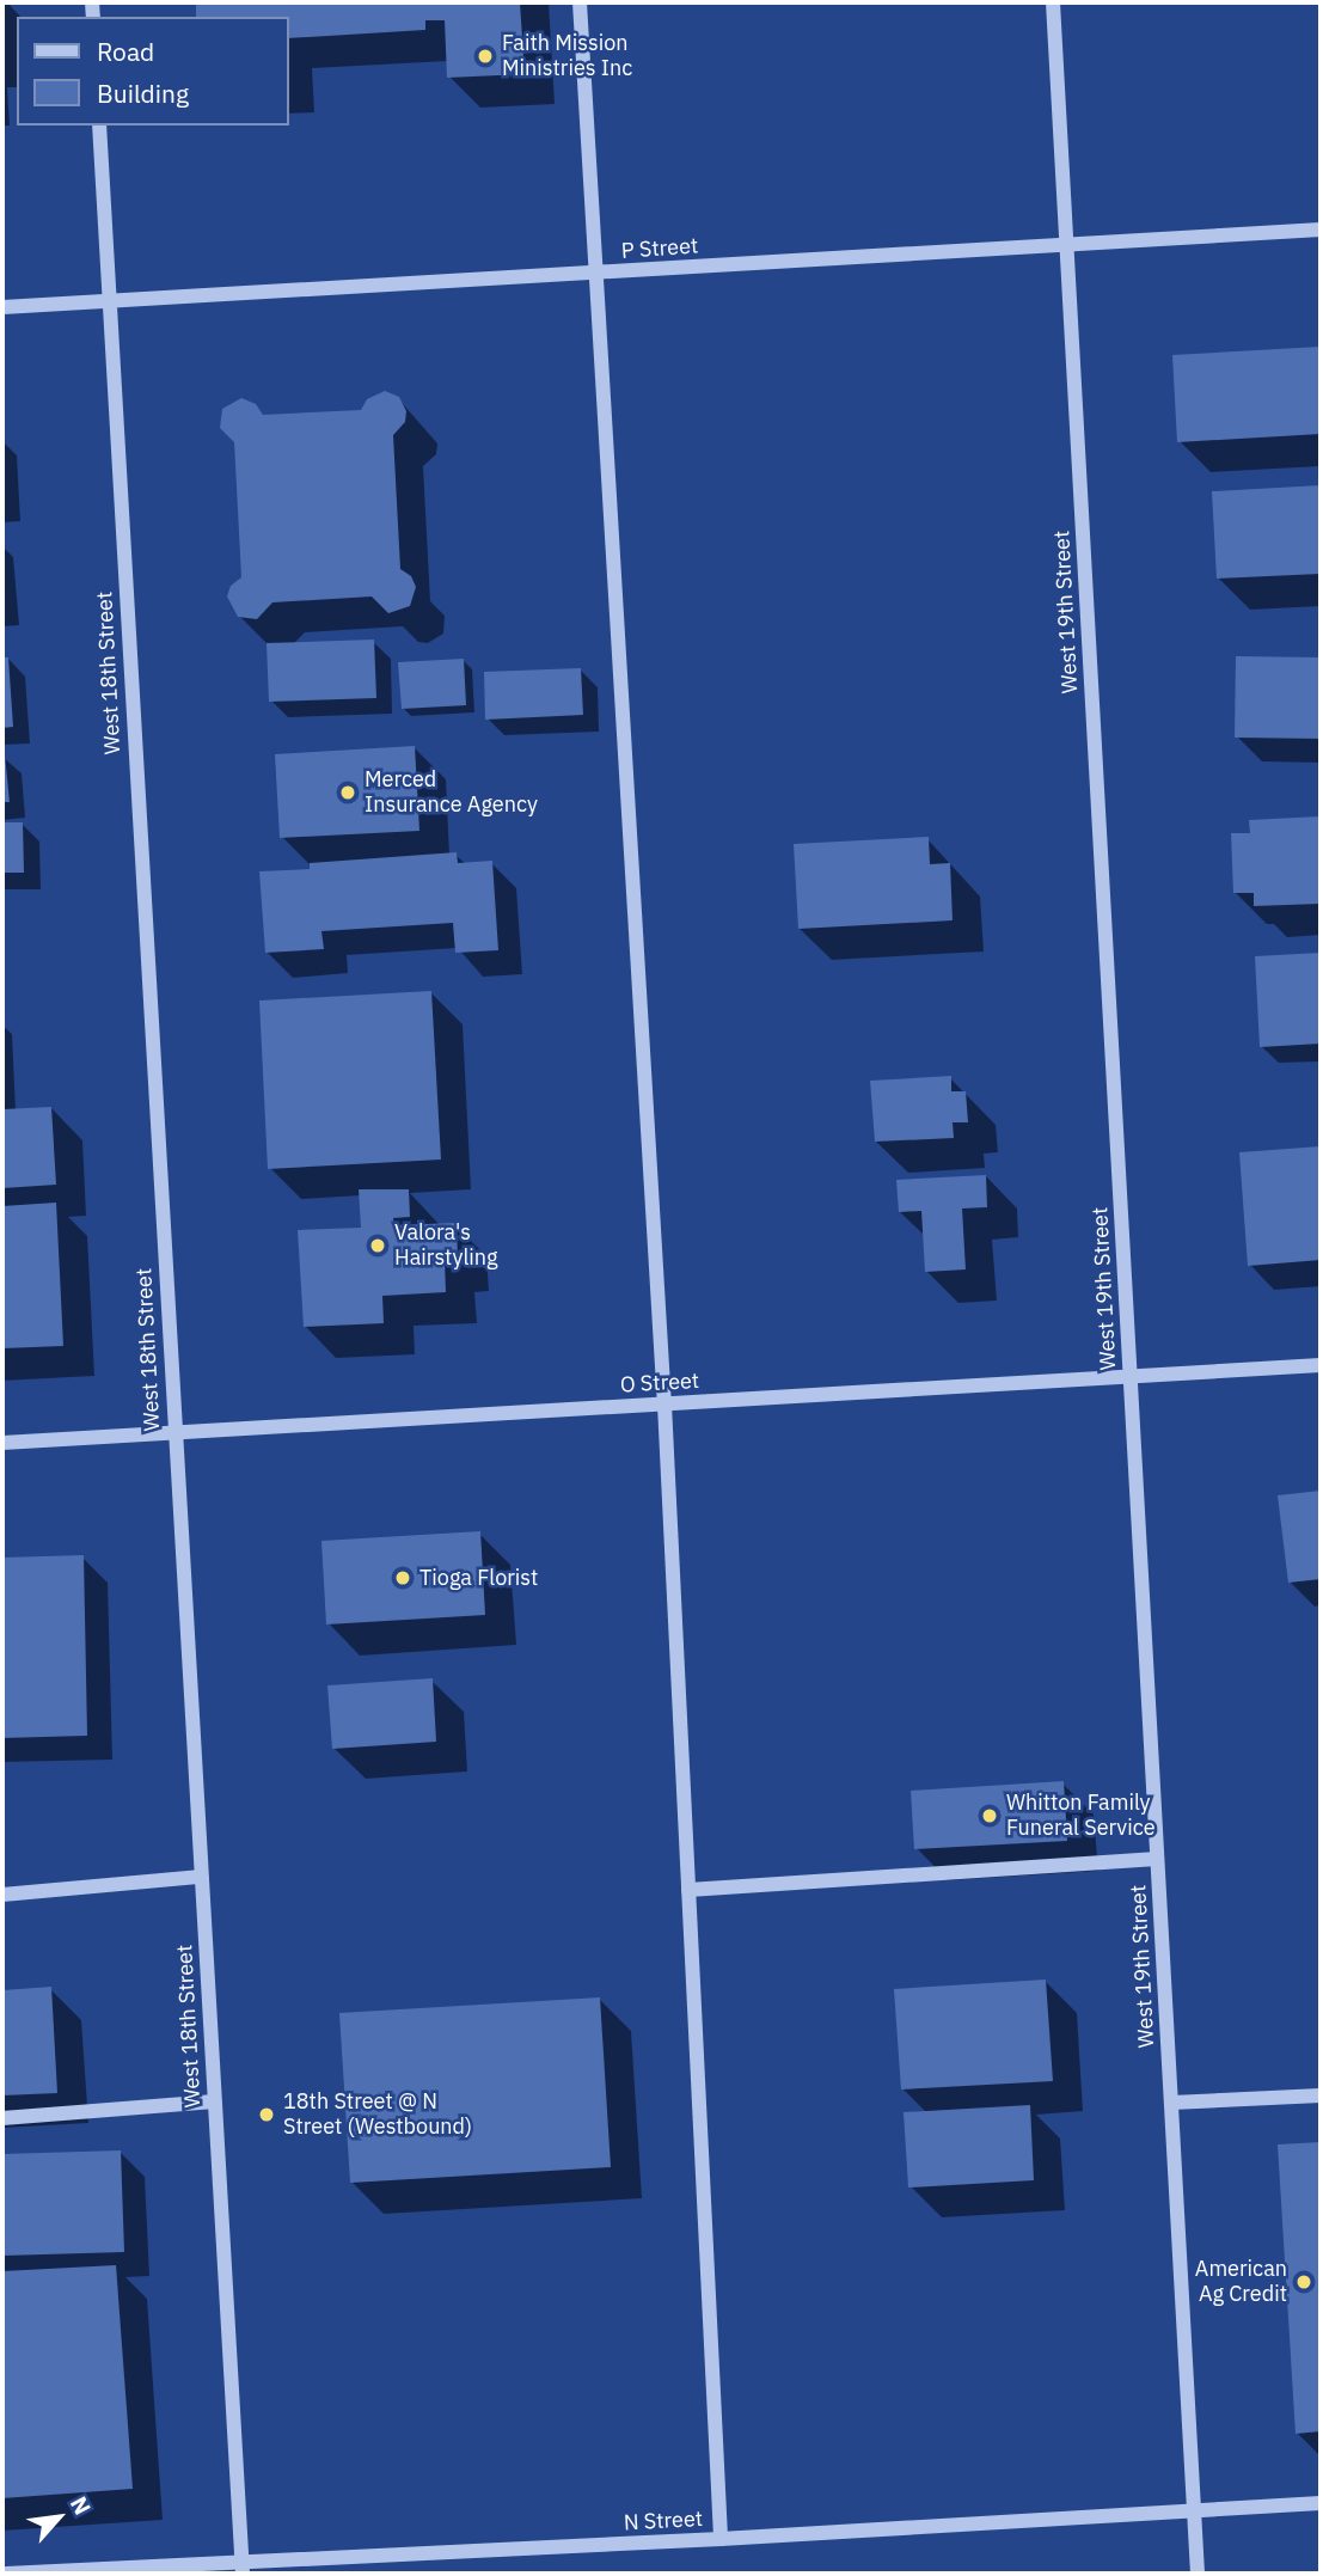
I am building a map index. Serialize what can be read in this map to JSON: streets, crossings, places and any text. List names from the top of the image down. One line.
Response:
{"streets":{"street":["P Street","West 19th Street","West 18th Street","O Street","N Street"]},"crossings":[["P Street","West 19th Street"],["P Street","West 18th Street"],["West 19th Street","O Street"],["West 19th Street","N Street"],["West 18th Street","O Street"],["West 18th Street","N Street"]],"places":["Faith Mission Ministries Inc","Merced Insurance Agency","Valora's Hairstyling","Tioga Florist","Whitton Family Funeral Service","18th Street @ N Street (Westbound)","American Ag Credit"],"legend":["Road","Building"],"north":"top right"}
